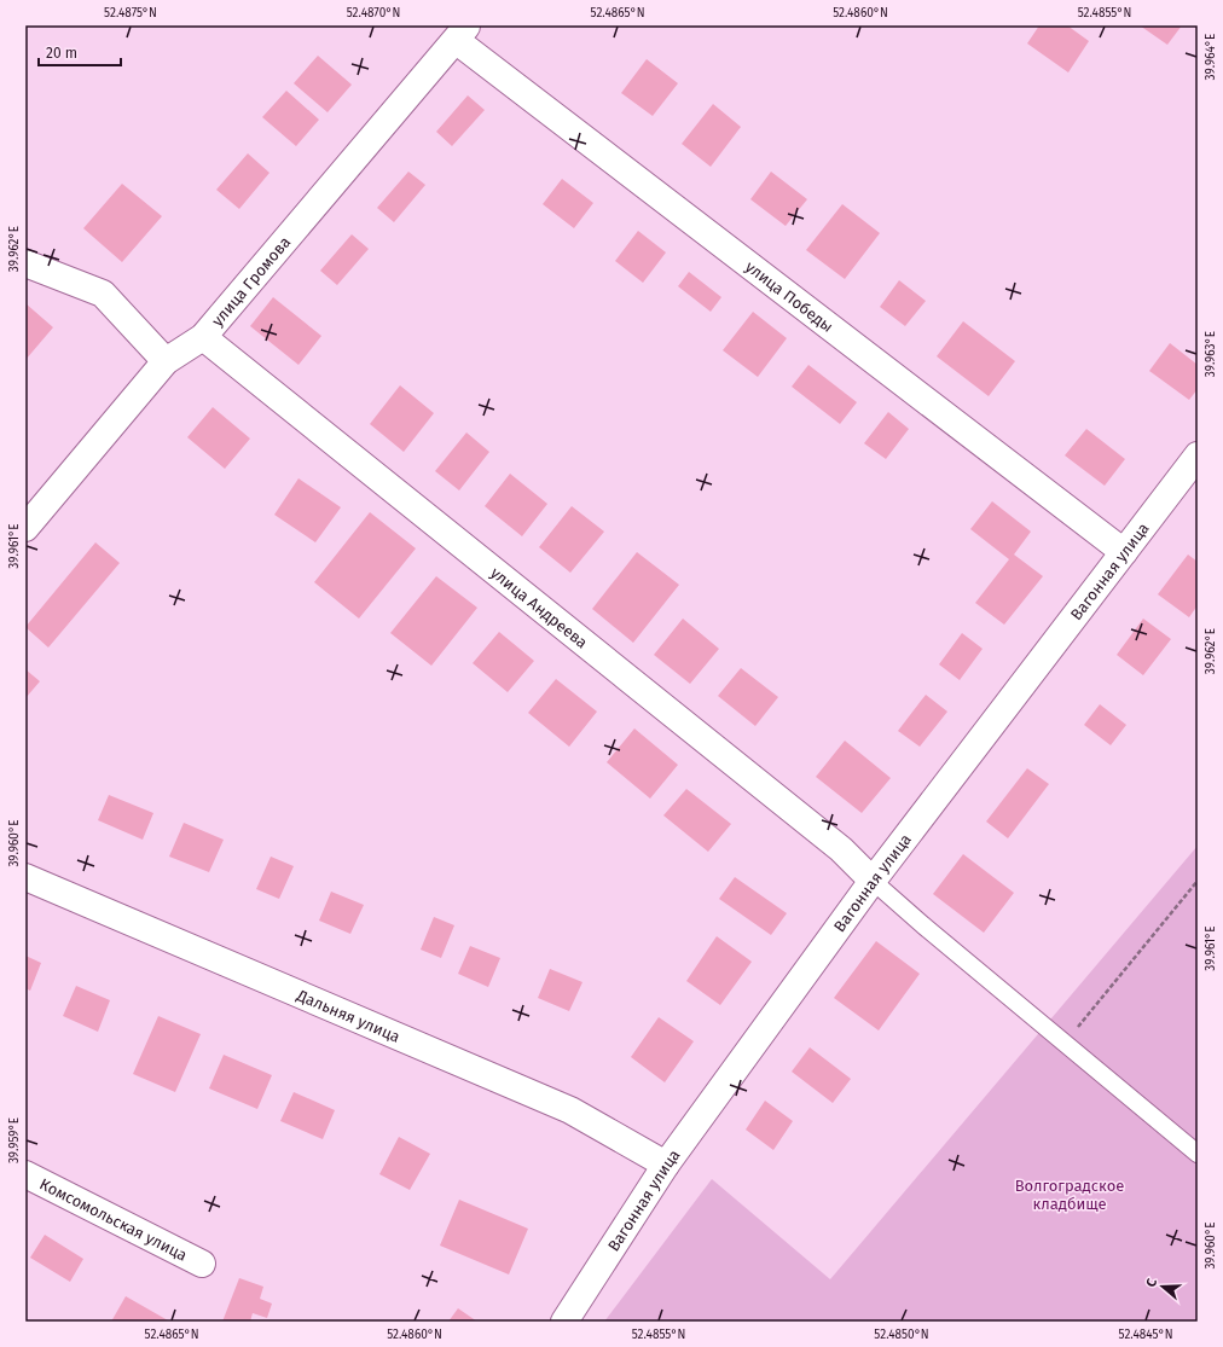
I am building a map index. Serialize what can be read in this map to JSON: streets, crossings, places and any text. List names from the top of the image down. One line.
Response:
{"streets":{"street":["улица Громова","улица Победы","Вагонная улица","улица Андреева","Дальняя улица","Комсомольская улица"]},"crossings":[["улица Громова","улица Победы"],["улица Громова","улица Андреева"],["улица Победы","Вагонная улица"],["Вагонная улица","улица Андреева"],["Вагонная улица","Дальняя улица"]],"parks":["Волгоградское кладбище"],"scale_bar":"20 m","north":"left","coordinates":["52.4875°N","52.4870°N","52.4865°N","52.4860°N","52.4855°N","39.964°E","39.962°E","39.963°E","39.961°E","39.960°E","39.959°E","52.4850°N","52.4845°N"]}
